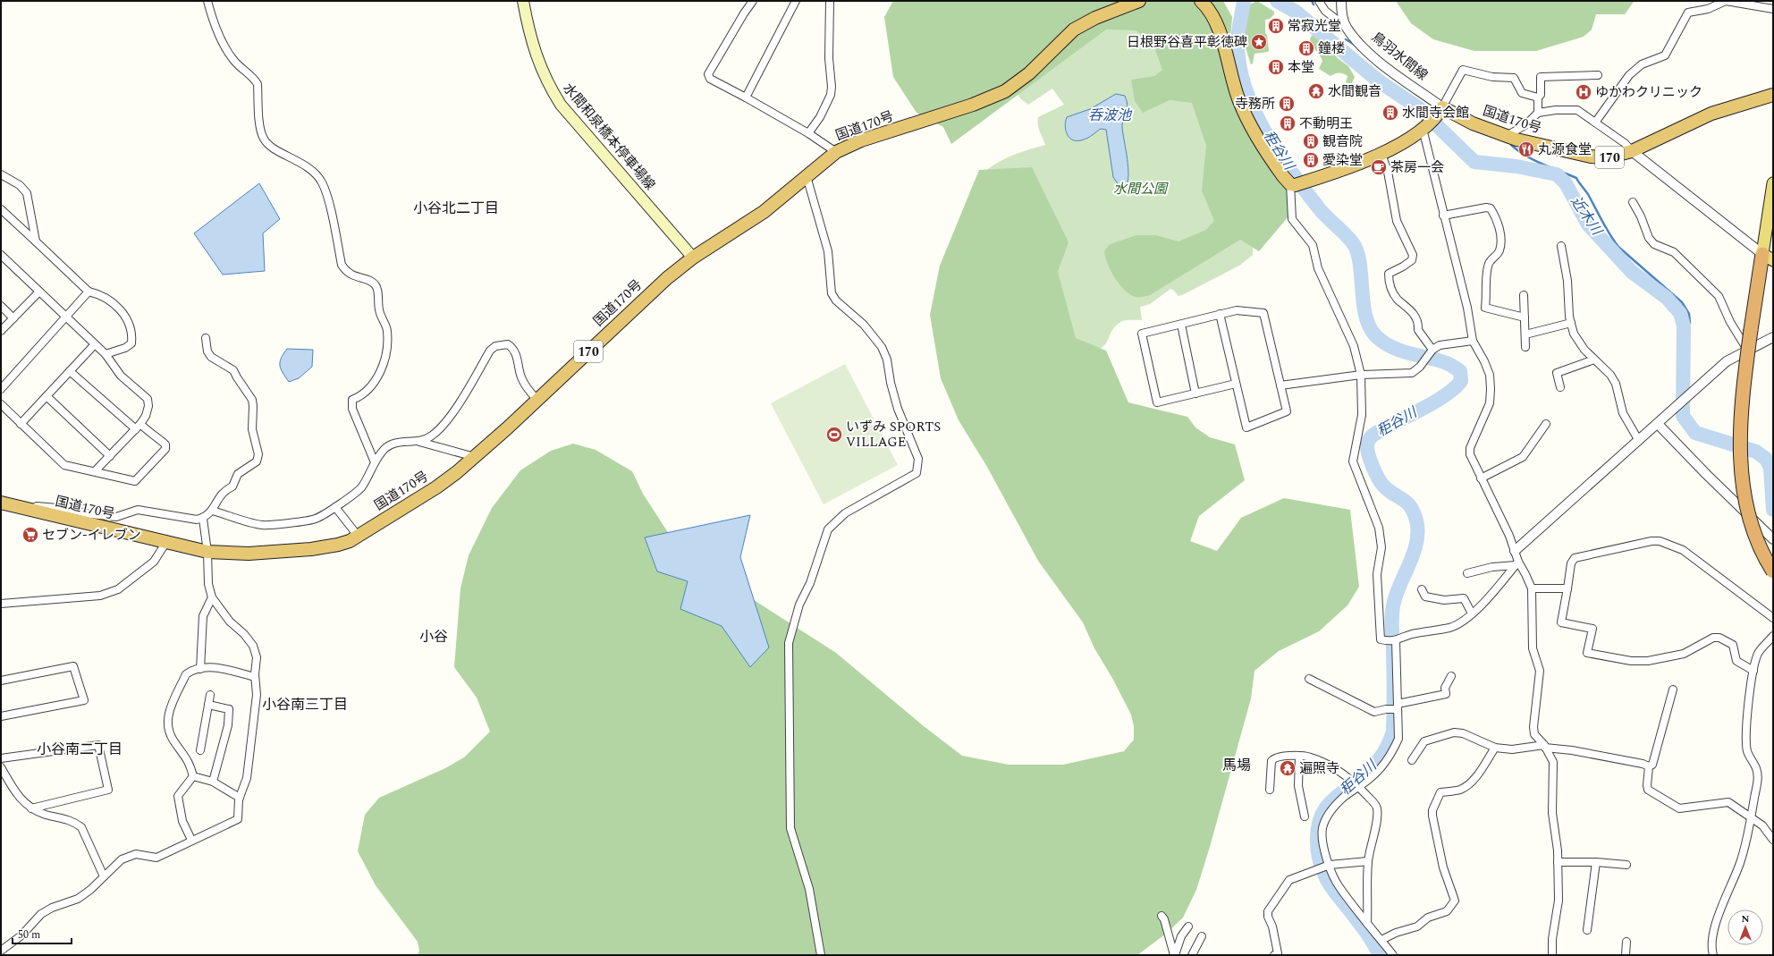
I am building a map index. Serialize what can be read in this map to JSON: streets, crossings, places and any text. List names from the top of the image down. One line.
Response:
{"streets":{"highway":["国道170号","170"],"main road":["水間和泉橋本停車場線"],"street":["鳥羽水間線"]},"crossings":[["鳥羽水間線","国道170号"],["国道170号","水間和泉橋本停車場線"]],"districts":["小谷北二丁目","小谷","小谷南三丁目","小谷南二丁目","馬場"],"water":["呑波池","秬谷川","近木川"],"parks":["水間公園"],"places":{"building":["常寂光堂","鐘楼","本堂","寺務所","水間寺会館","不動明王","観音院","愛染堂"],"place":["日根野谷喜平彰徳碑"],"temple":["水間観音","遍照寺"],"hospital":["ゆかわクリニック"],"restaurant":["丸源食堂"],"cafe":["茶房一会"],"sports":["いずみ SPORTS VILLAGE"],"supermarket":["セブン-イレブン"]},"scale_bar":"50 m","north":"top"}
